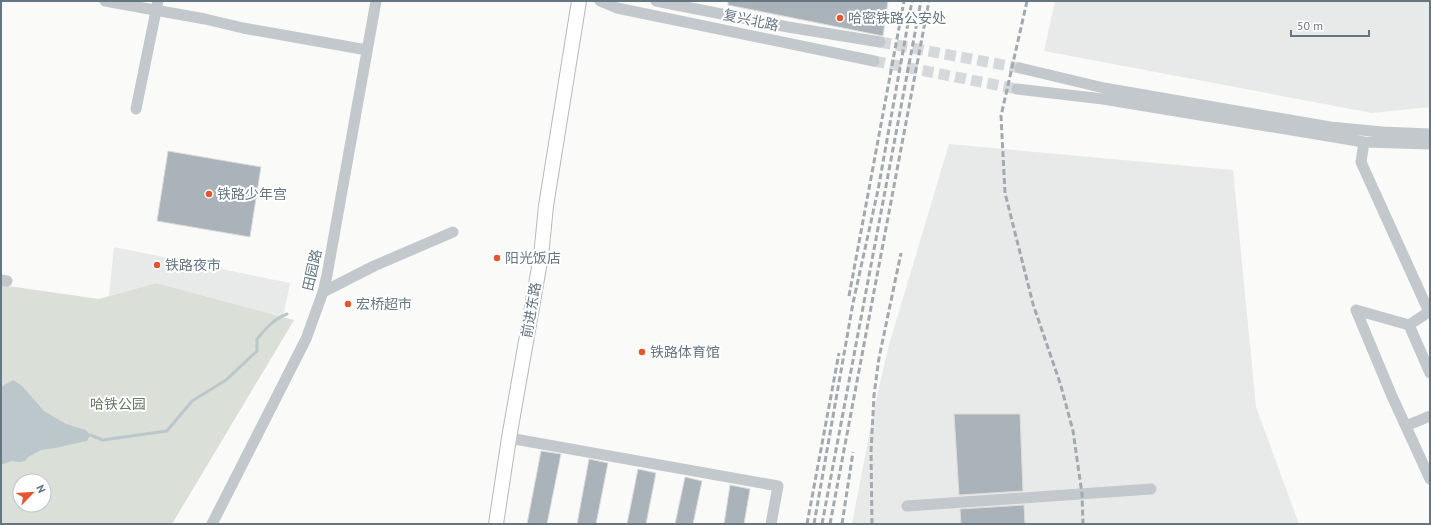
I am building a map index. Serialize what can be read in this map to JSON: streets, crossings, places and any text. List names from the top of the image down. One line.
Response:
{"streets":{"main road":["前进东路"],"street":["复兴北路","田园路"]},"parks":["哈铁公园"],"places":["哈密铁路公安处","铁路少年宫","阳光饭店","铁路夜市","宏桥超市","铁路体育馆"],"scale_bar":"50 m","north":"top right"}
